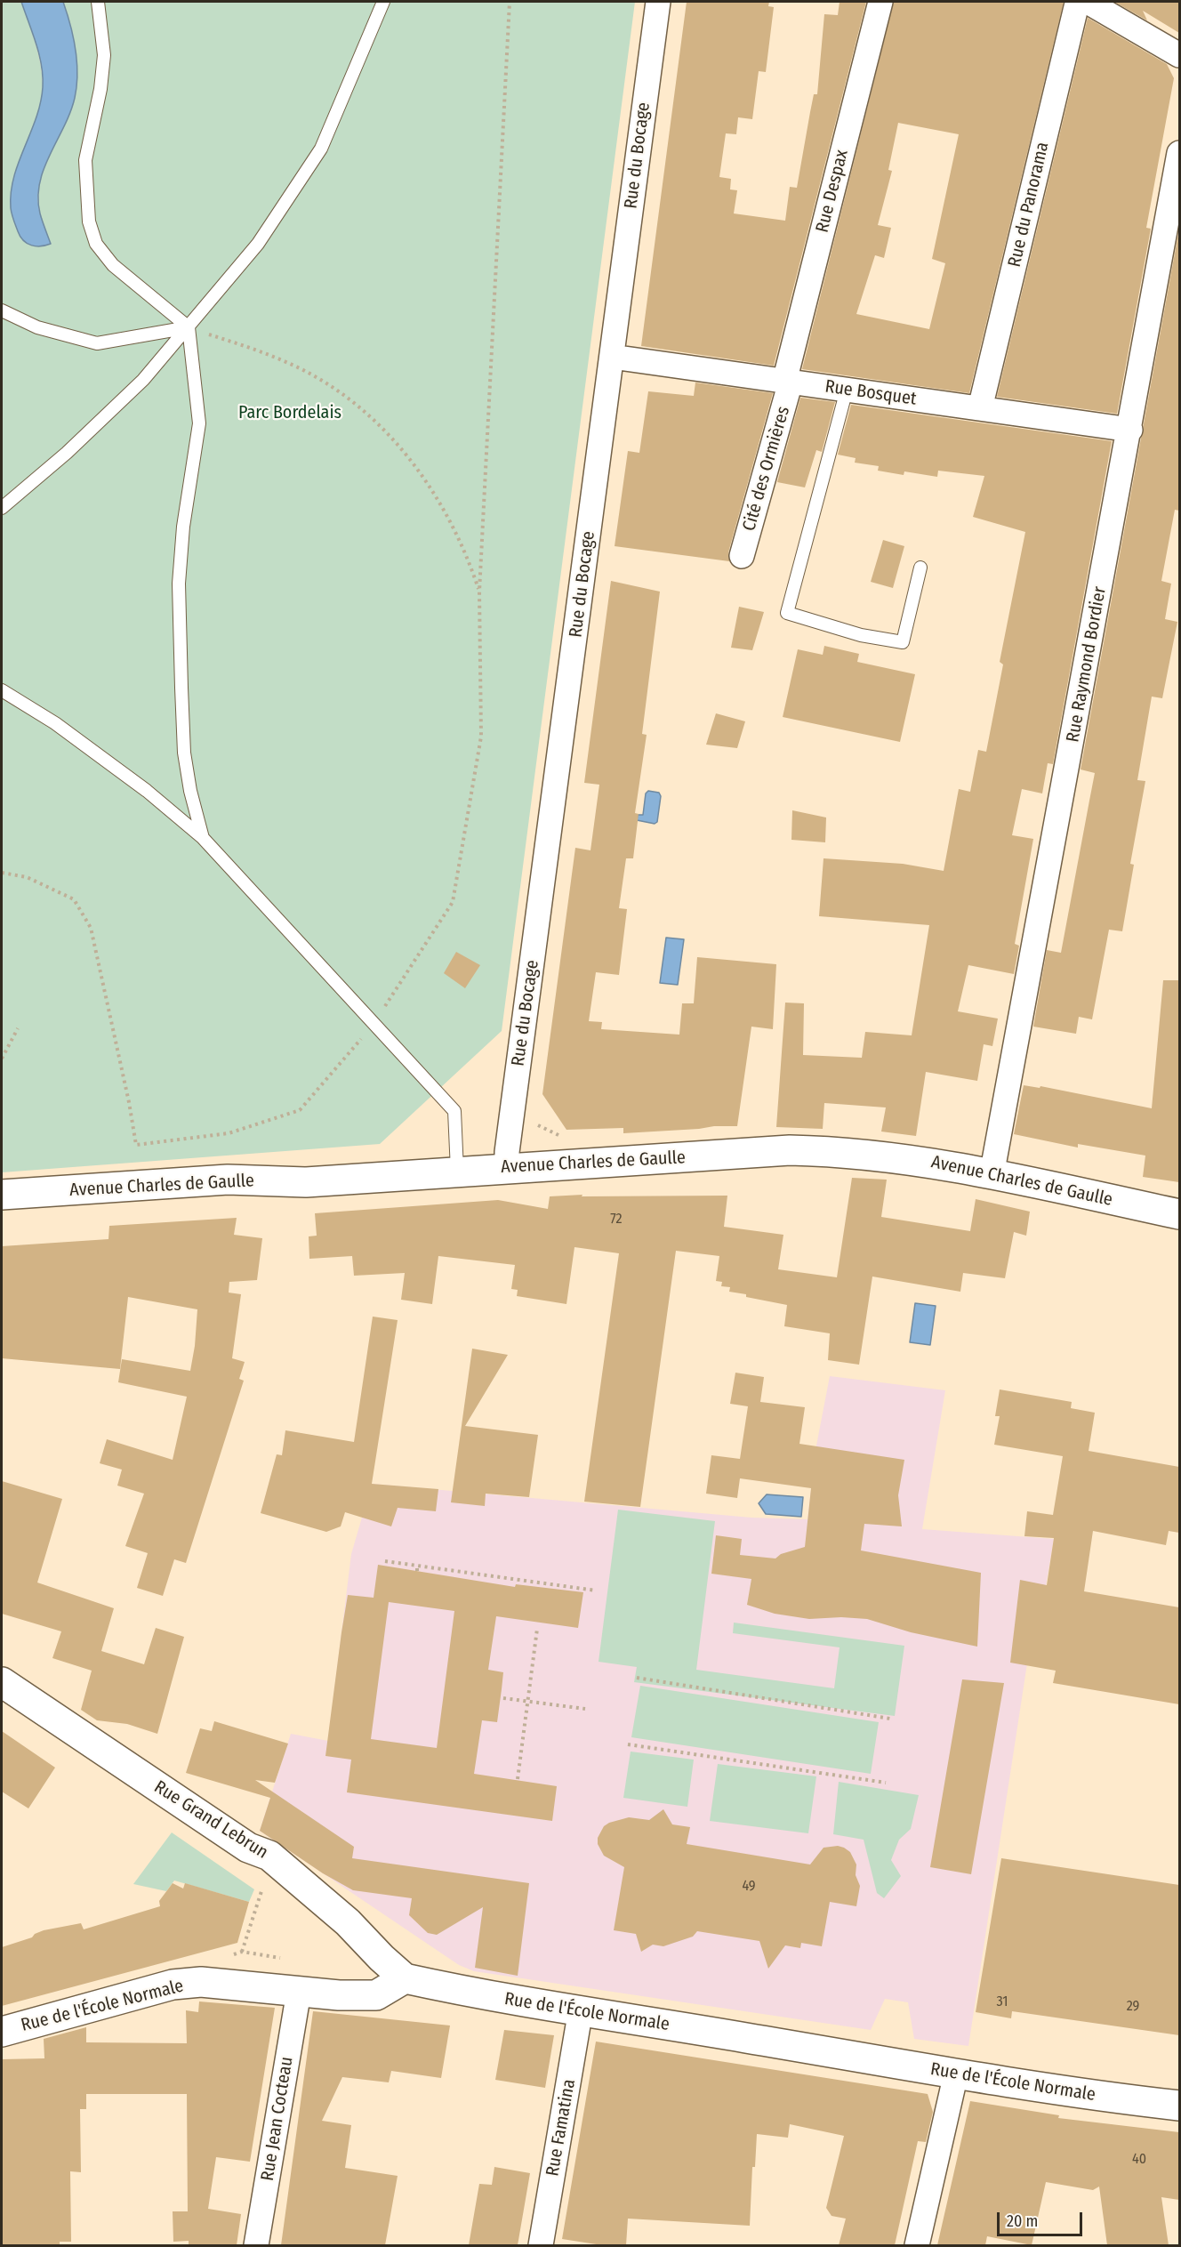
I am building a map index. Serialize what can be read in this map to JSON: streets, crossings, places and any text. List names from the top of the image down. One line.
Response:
{"streets":{"main road":["Avenue Charles de Gaulle","Rue Grand Lebrun","Rue de l'École Normale"],"street":["Rue du Bocage","Rue Despax","Rue du Panorama","Rue Bosquet","Cité des Ormières","Rue Raymond Bordier","Rue Jean Cocteau","Rue Famatina"]},"crossings":[["Rue du Bocage","Rue Bosquet"],["Rue du Bocage","Avenue Charles de Gaulle"],["Rue Despax","Rue Bosquet"],["Rue Despax","Cité des Ormières"],["Rue du Panorama","Rue Bosquet"],["Rue Bosquet","Cité des Ormières"],["Rue Bosquet","Rue Raymond Bordier"],["Rue Raymond Bordier","Avenue Charles de Gaulle"],["Rue Grand Lebrun","Rue de l'École Normale"],["Rue de l'École Normale","Rue Jean Cocteau"],["Rue de l'École Normale","Rue Famatina"]],"parks":["Parc Bordelais"],"house_numbers":["72","49","31","29","40"],"scale_bar":"20 m"}
